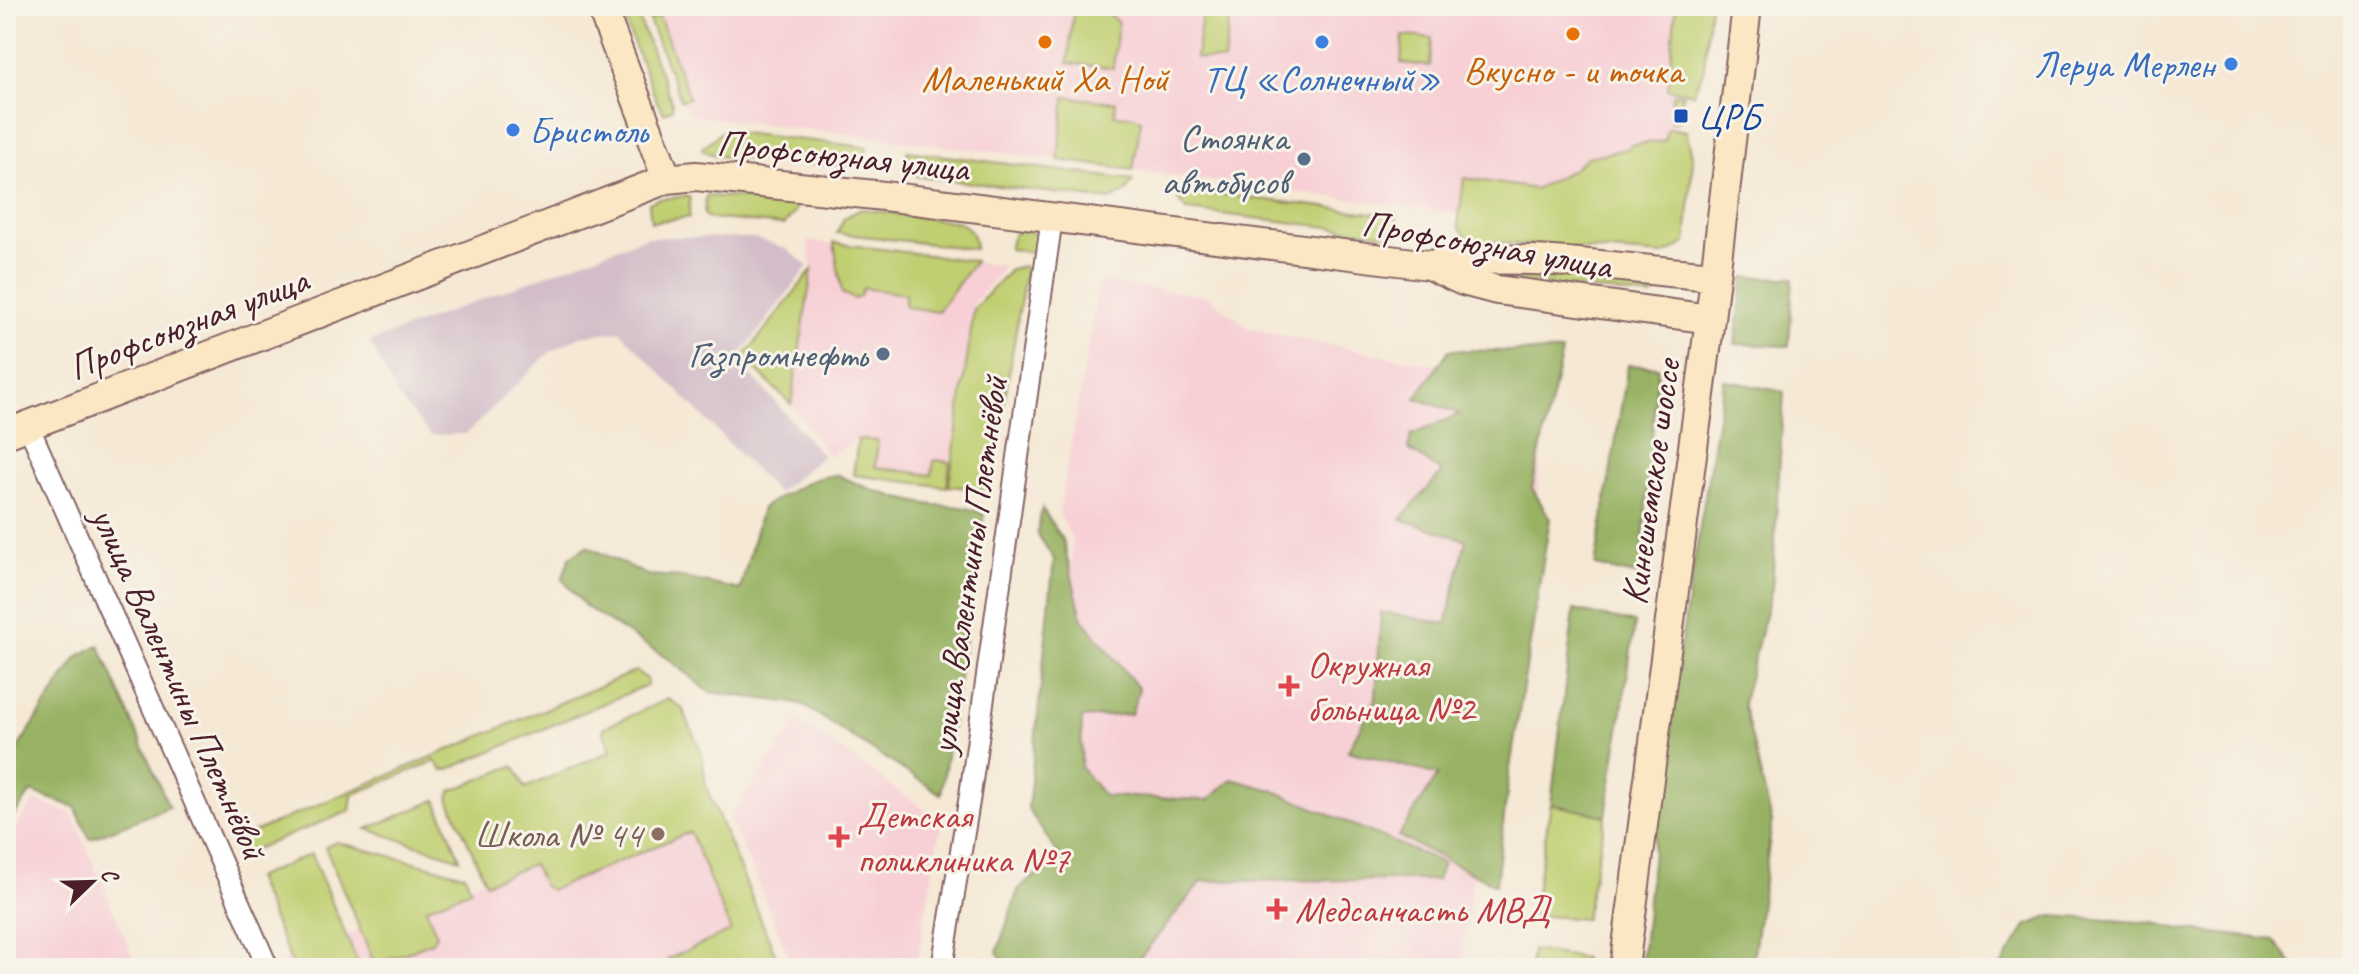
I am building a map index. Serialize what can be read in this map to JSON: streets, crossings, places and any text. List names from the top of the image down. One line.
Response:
{"streets":{"main road":["Профсоюзная улица","Кинешемское шоссе"],"street":["улица Валентины Плетнёвой"]},"crossings":[["Профсоюзная улица","Кинешемское шоссе"],["Профсоюзная улица","улица Валентины Плетнёвой"]],"places":{"other":["Вкусно - и точка","Маленький Ха Ной","ТЦ «Солнечный»","Леруа Мерлен","Бристоль","Стоянка автобусов","Газпромнефть","Школа № 44"],"transit":["ЦРБ"],"health":["Окружная больница №2","Детская поликлиника №7","Медсанчасть МВД"]},"north":"top right"}
